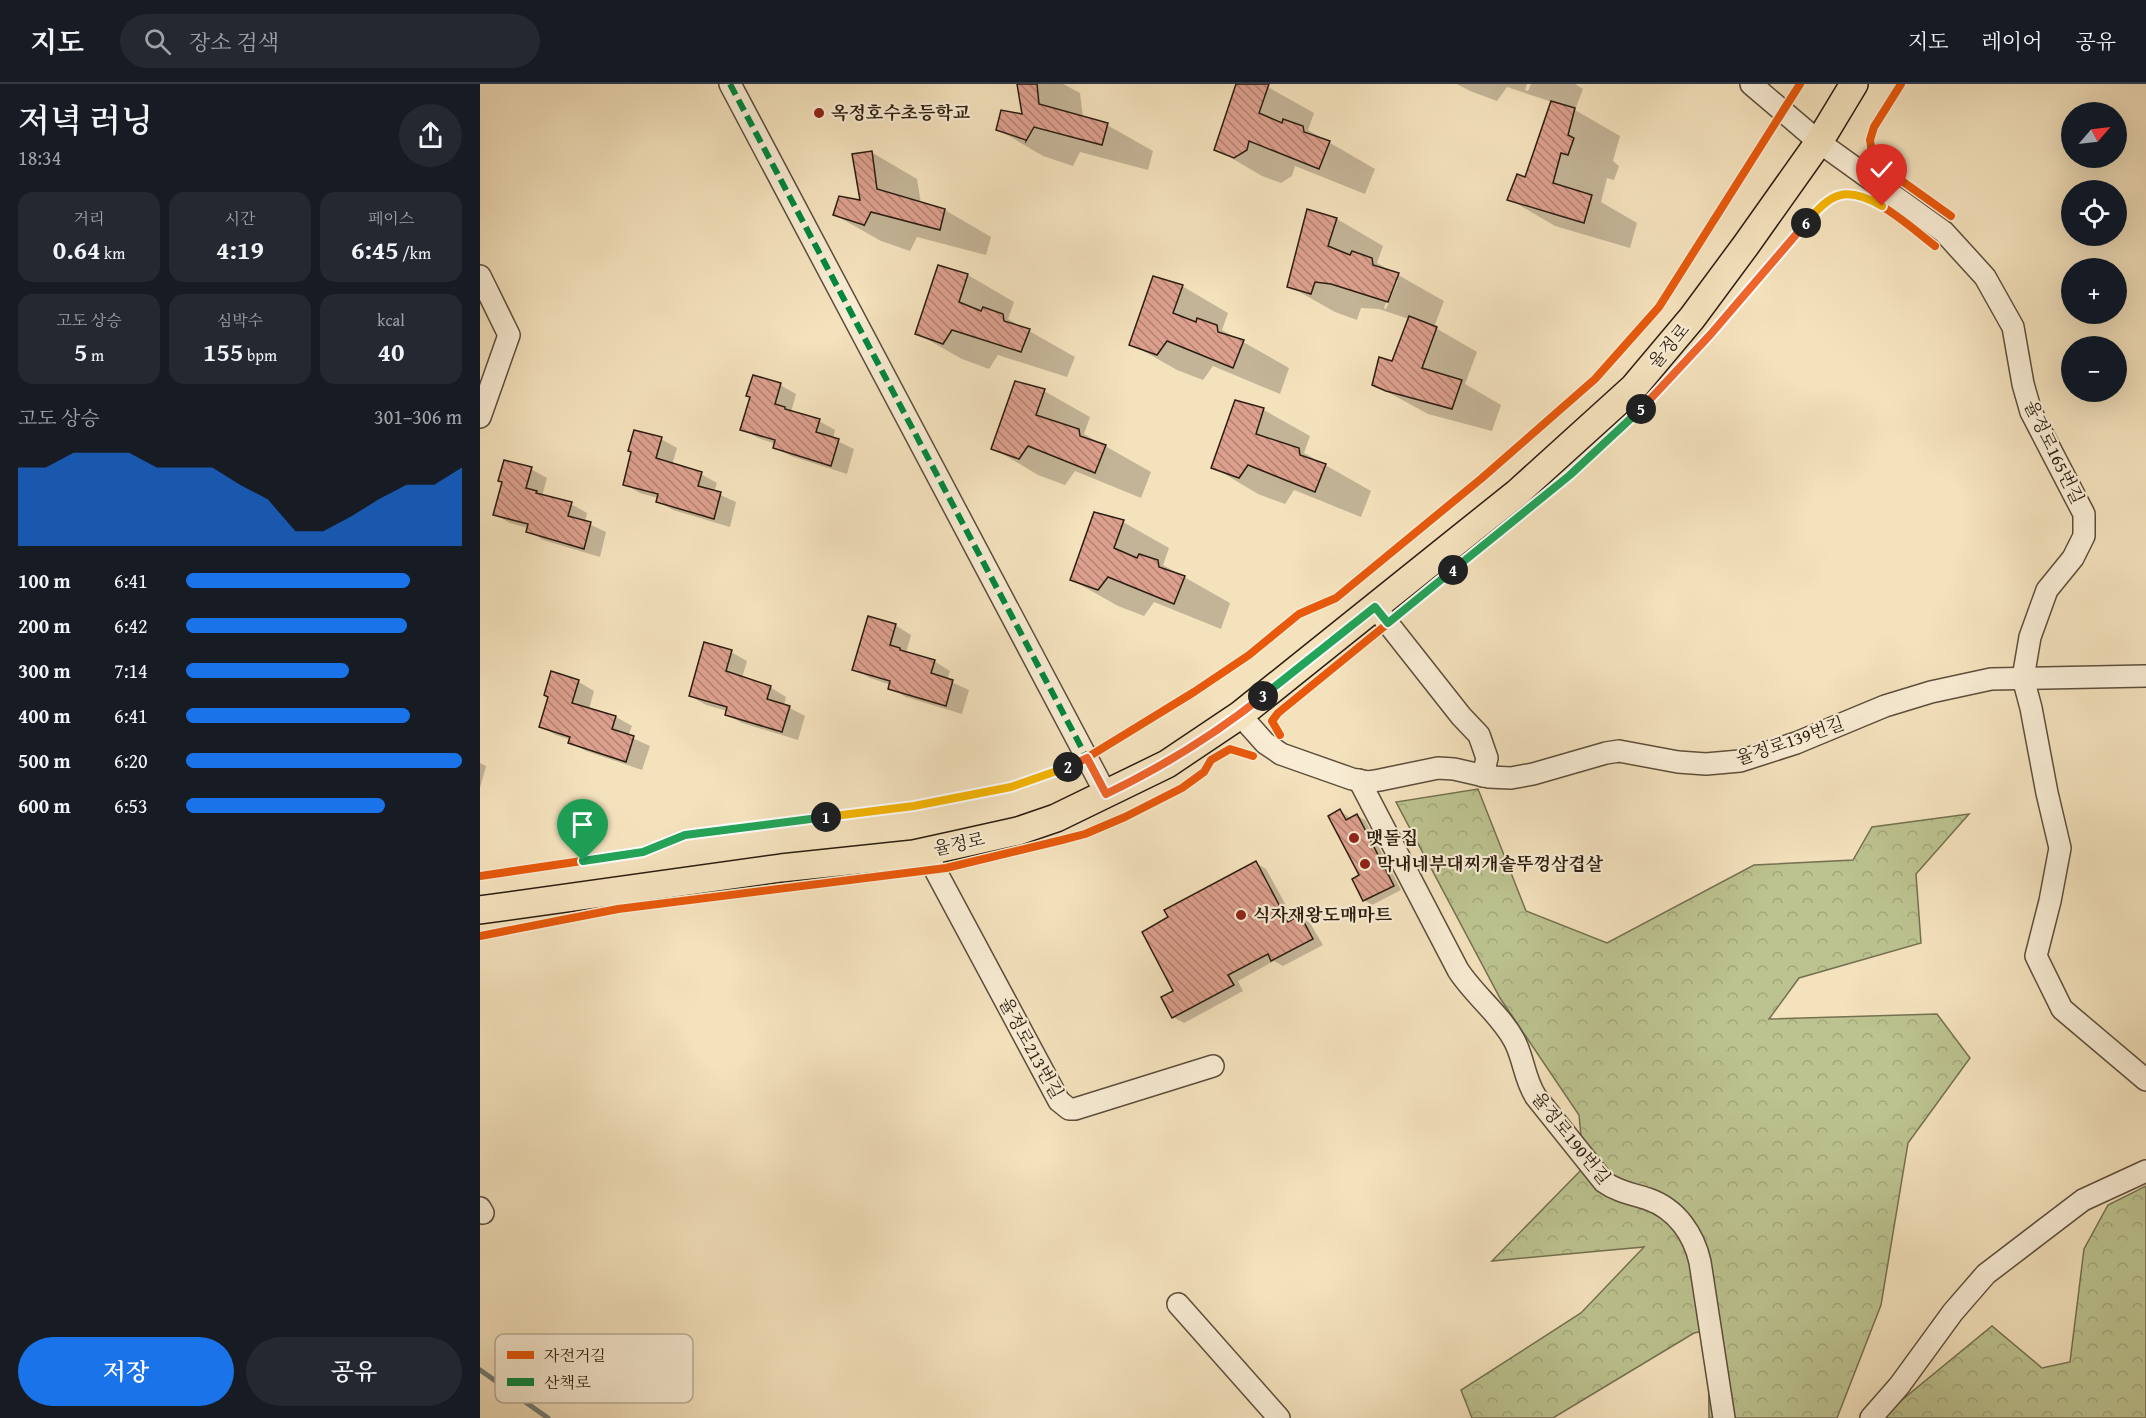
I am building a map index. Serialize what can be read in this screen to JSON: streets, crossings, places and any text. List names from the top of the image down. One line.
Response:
{"streets":{"main road":["율정로"],"street":["율정로165번길","율정로139번길","율정로213번길","율정로190번길"]},"crossings":[["율정로","율정로165번길"],["율정로","율정로139번길"],["율정로","율정로213번길"],["율정로165번길","율정로139번길"],["율정로139번길","율정로190번길"]],"places":["옥정호수초등학교","맷돌집","막내네부대찌개솥뚜껑삼겹살","식자재왕도매마트"],"legend":["자전거길","산책로"],"north":"top right","page":{"header":"지도","search":"장소 검색","nav":["지도","레이어","공유"],"heading":["저녁 러닝","18:34"],"map_buttons":["+","−"],"stats":[["거리","0.64 km"],["시간","4:19"],["페이스","6:45 /km"],["고도 상승","5 m"],["심박수","155 bpm"],["kcal","40"]],"pins":["6","5","4","3","2","1"],"chart":["고도 상승","301–306 m"],"list":[{"name":"100 m","note":"6:41"},{"name":"200 m","note":"6:42"},{"name":"300 m","note":"7:14"},{"name":"400 m","note":"6:41"},{"name":"500 m","note":"6:20"},{"name":"600 m","note":"6:53"}],"buttons":["저장","공유"]}}
